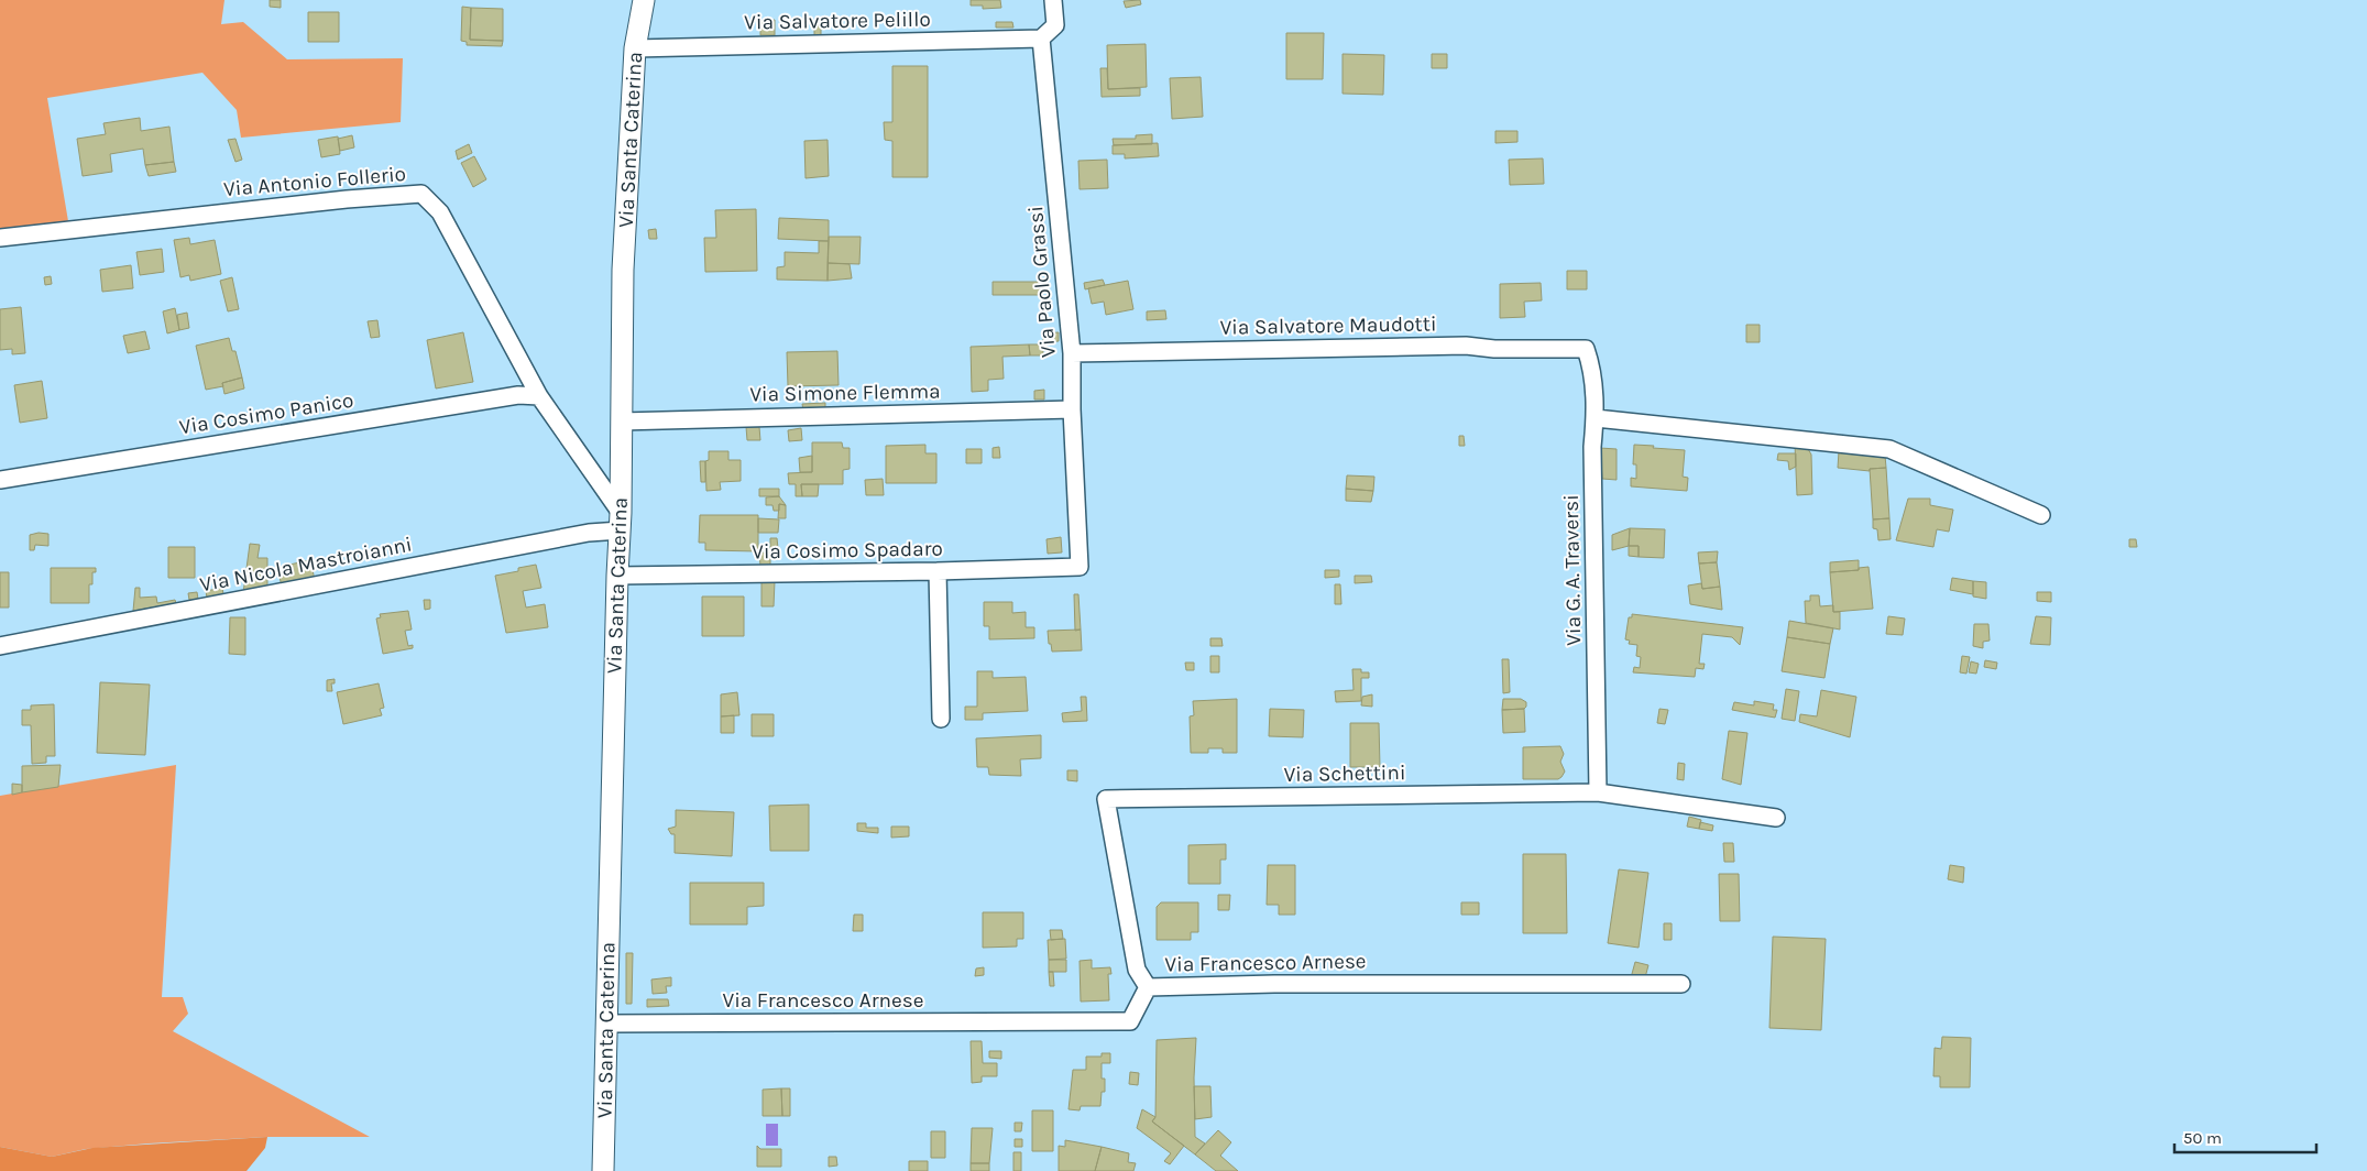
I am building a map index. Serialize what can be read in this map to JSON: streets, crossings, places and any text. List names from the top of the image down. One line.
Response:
{"streets":{"street":["Via Salvatore Pelillo","Via Santa Caterina","Via Antonio Follerio","Via Paolo Grassi","Via Salvatore Maudotti","Via Simone Flemma","Via Cosimo Panico","Via Cosimo Spadaro","Via Nicola Mastroianni","Via G. A. Traversi","Via Schettini","Via Francesco Arnese"]},"crossings":[["Via Salvatore Pelillo","Via Santa Caterina"],["Via Salvatore Pelillo","Via Paolo Grassi"],["Via Santa Caterina","Via Antonio Follerio"],["Via Santa Caterina","Via Simone Flemma"],["Via Santa Caterina","Via Cosimo Spadaro"],["Via Santa Caterina","Via Nicola Mastroianni"],["Via Santa Caterina","Via Francesco Arnese"],["Via Antonio Follerio","Via Cosimo Panico"],["Via Antonio Follerio","Via Nicola Mastroianni"],["Via Paolo Grassi","Via Salvatore Maudotti"],["Via Paolo Grassi","Via Simone Flemma"],["Via Paolo Grassi","Via Cosimo Spadaro"],["Via Salvatore Maudotti","Via G. A. Traversi"],["Via G. A. Traversi","Via Schettini"],["Via Schettini","Via Francesco Arnese"]],"scale_bar":"50 m"}
